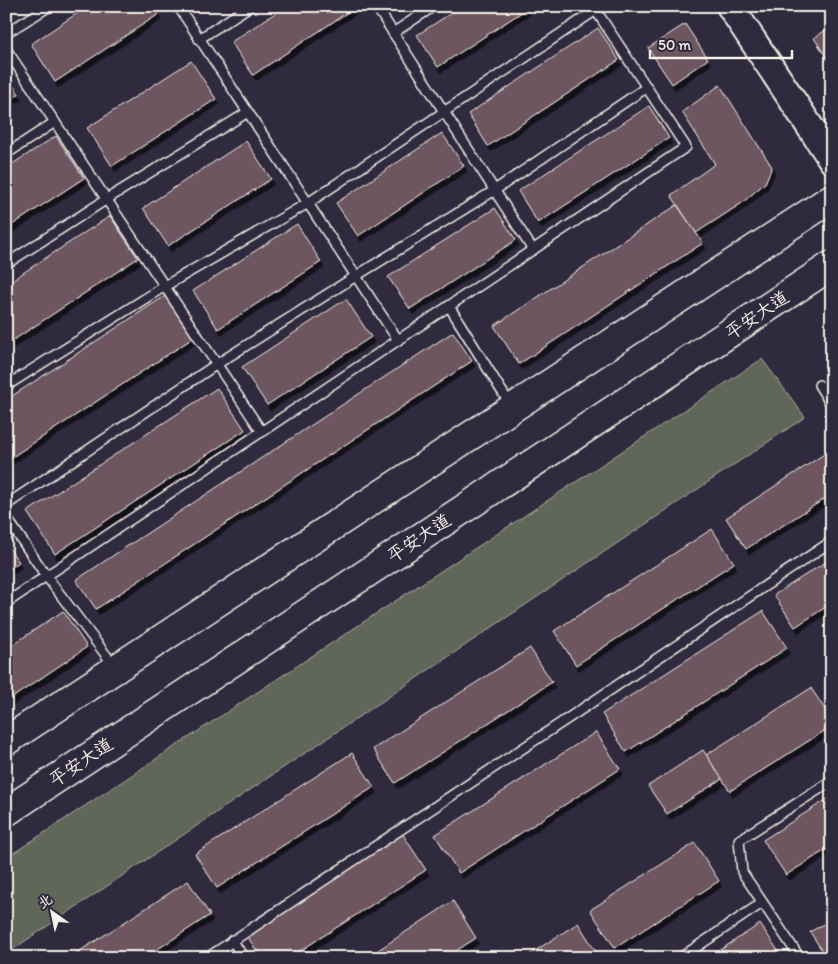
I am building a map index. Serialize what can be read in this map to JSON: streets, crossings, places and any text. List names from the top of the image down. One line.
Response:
{"streets":{"main road":["平安大道"]},"scale_bar":"50 m","north":"top left"}
